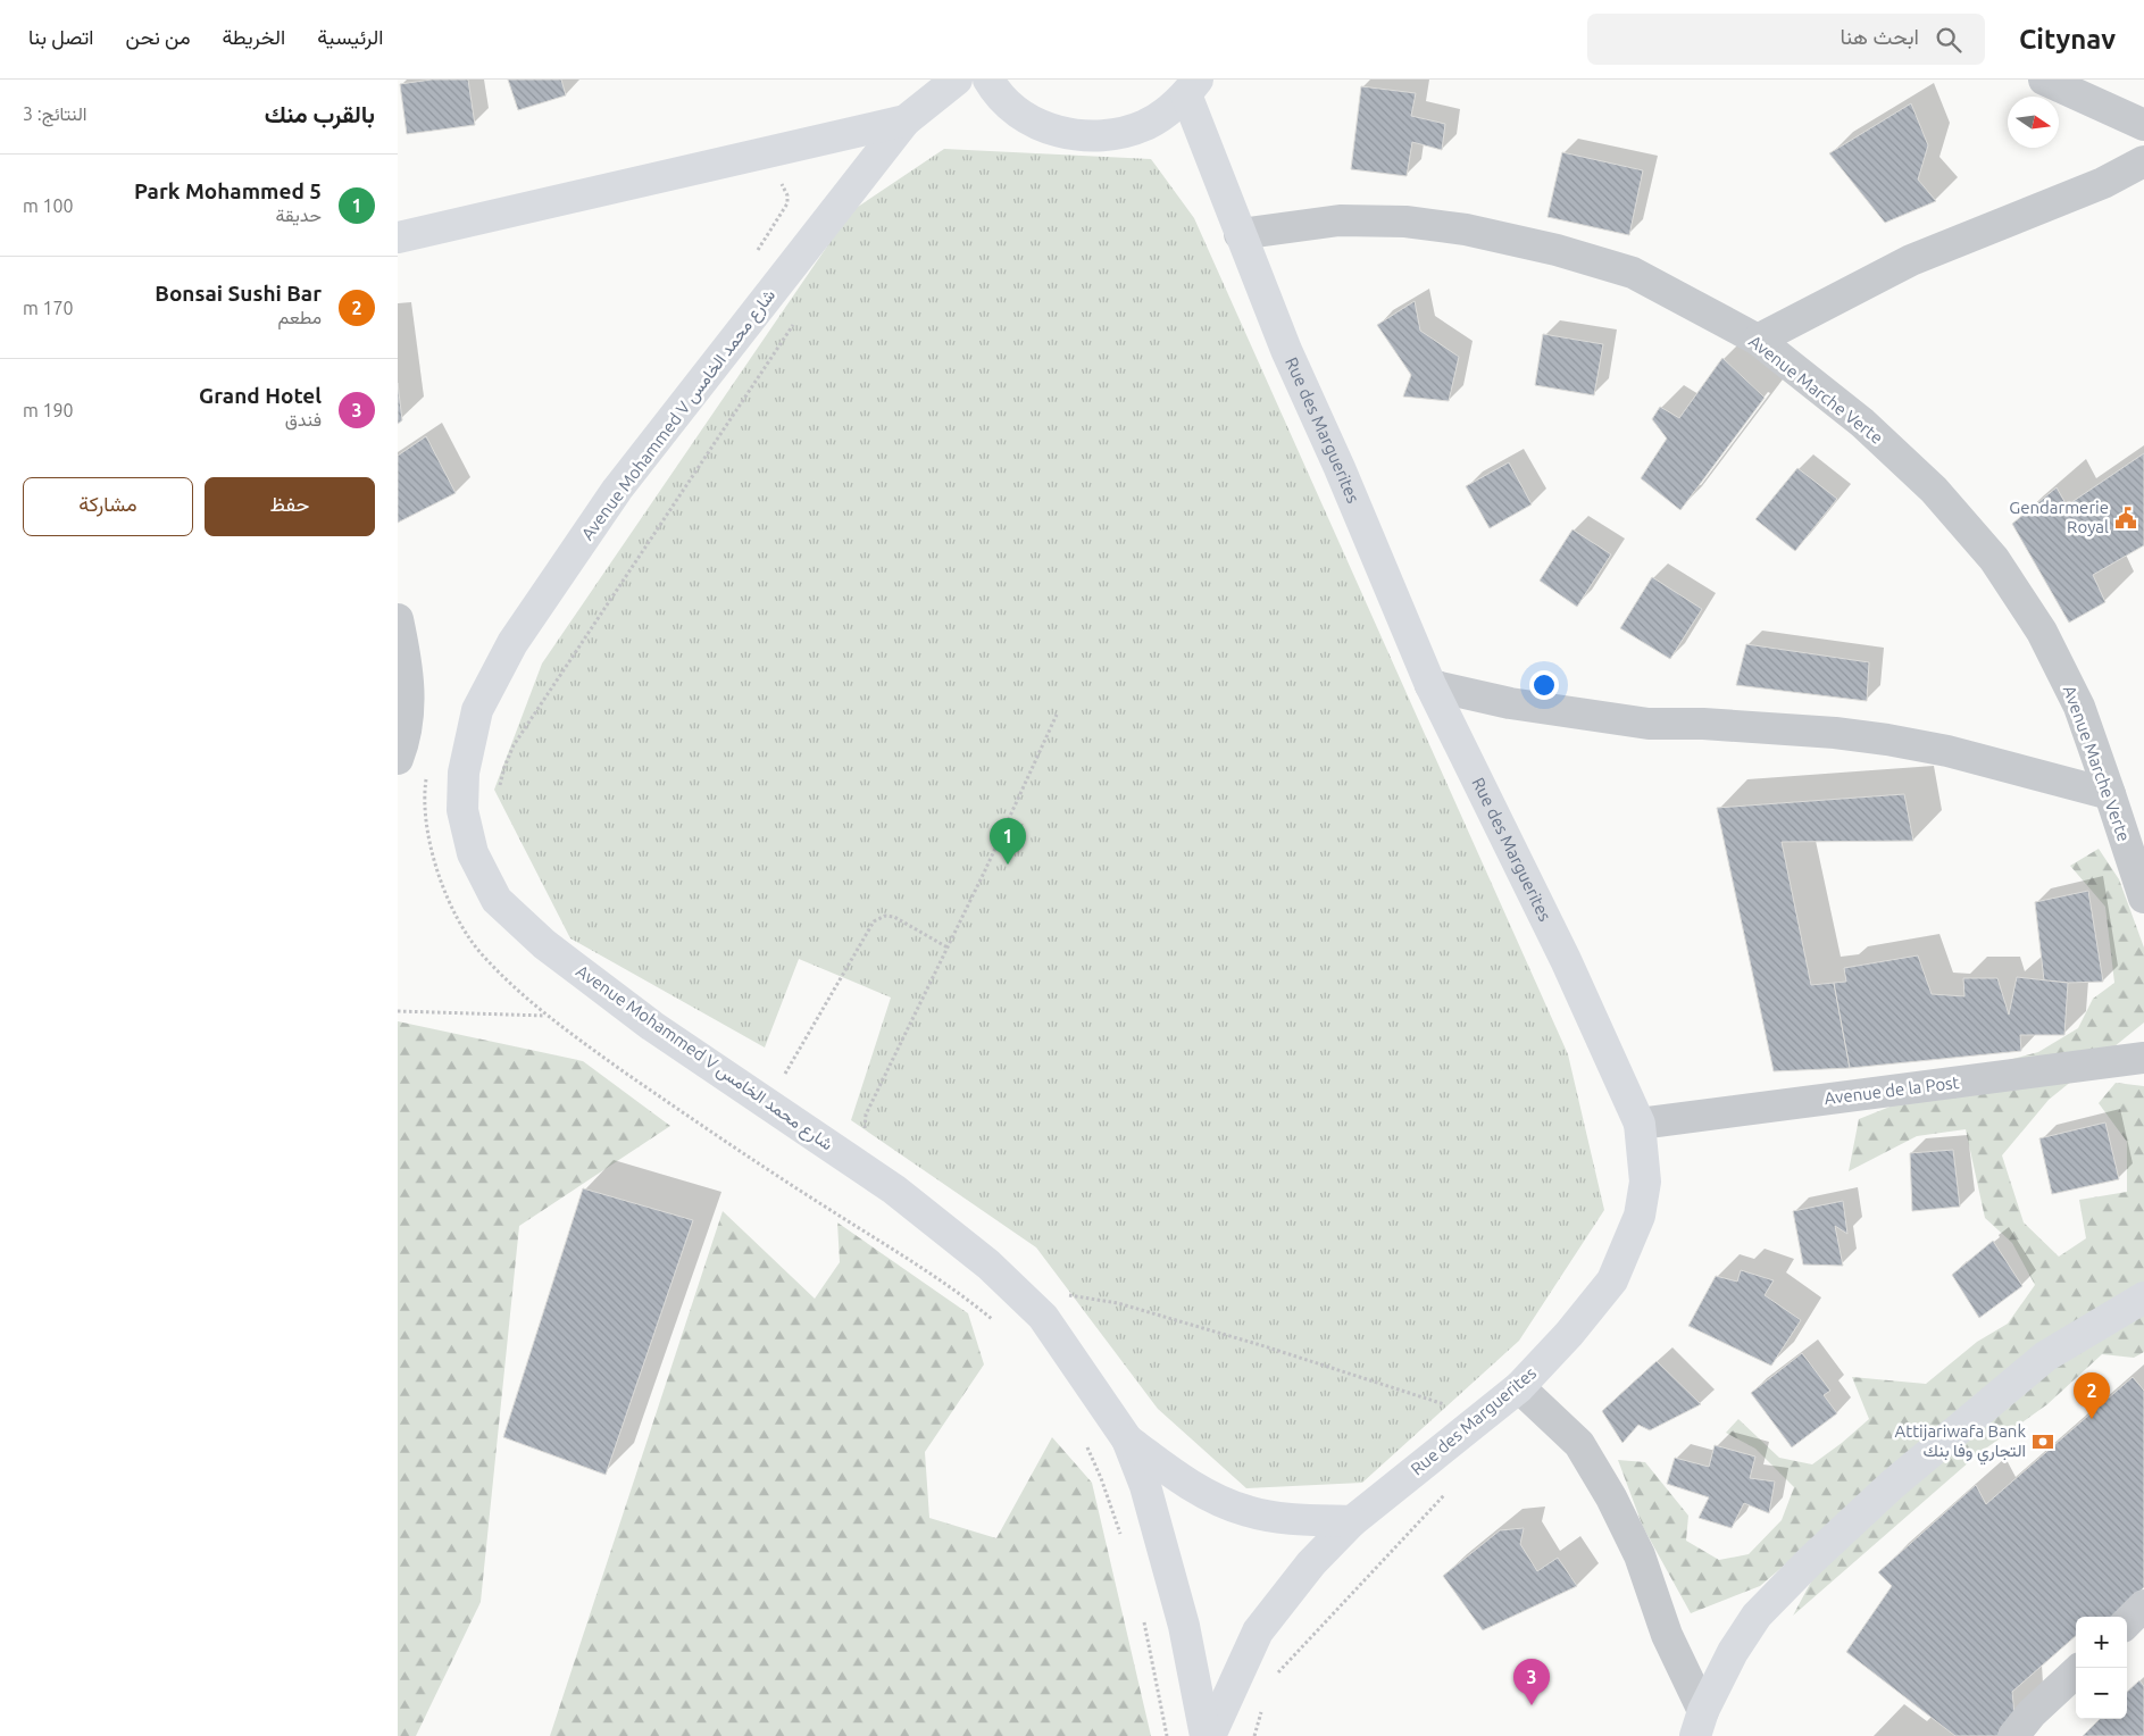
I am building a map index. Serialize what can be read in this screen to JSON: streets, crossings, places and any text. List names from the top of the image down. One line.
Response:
{"streets":{"main road":["Avenue Mohammed V شارع محمد الخامس","Rue des Marguerites"],"street":["Avenue Marche Verte","Avenue de la Post"]},"crossings":[["Avenue Marche Verte","Rue des Marguerites"],["Rue des Marguerites","Avenue de la Post"]],"places":{"public building":["Gendarmerie Royal"],"bank":["Attijariwafa Bank التجاري وفا بنك"]},"north":"right","page":{"header":"Citynav","search":"ابحث هنا","nav":["الرئيسية","الخريطة","من نحن","اتصل بنا"],"heading":["بالقرب منك","النتائج: 3"],"list":[{"mark":"1","name":"Park Mohammed 5","note":"حديقة","value":"100 m"},{"mark":"2","name":"Bonsai Sushi Bar","note":"مطعم","value":"170 m"},{"mark":"3","name":"Grand Hotel","note":"فندق","value":"190 m"}],"buttons":["حفظ","مشاركة"],"pins":["1","2","3"],"map_buttons":["+","−"]}}
